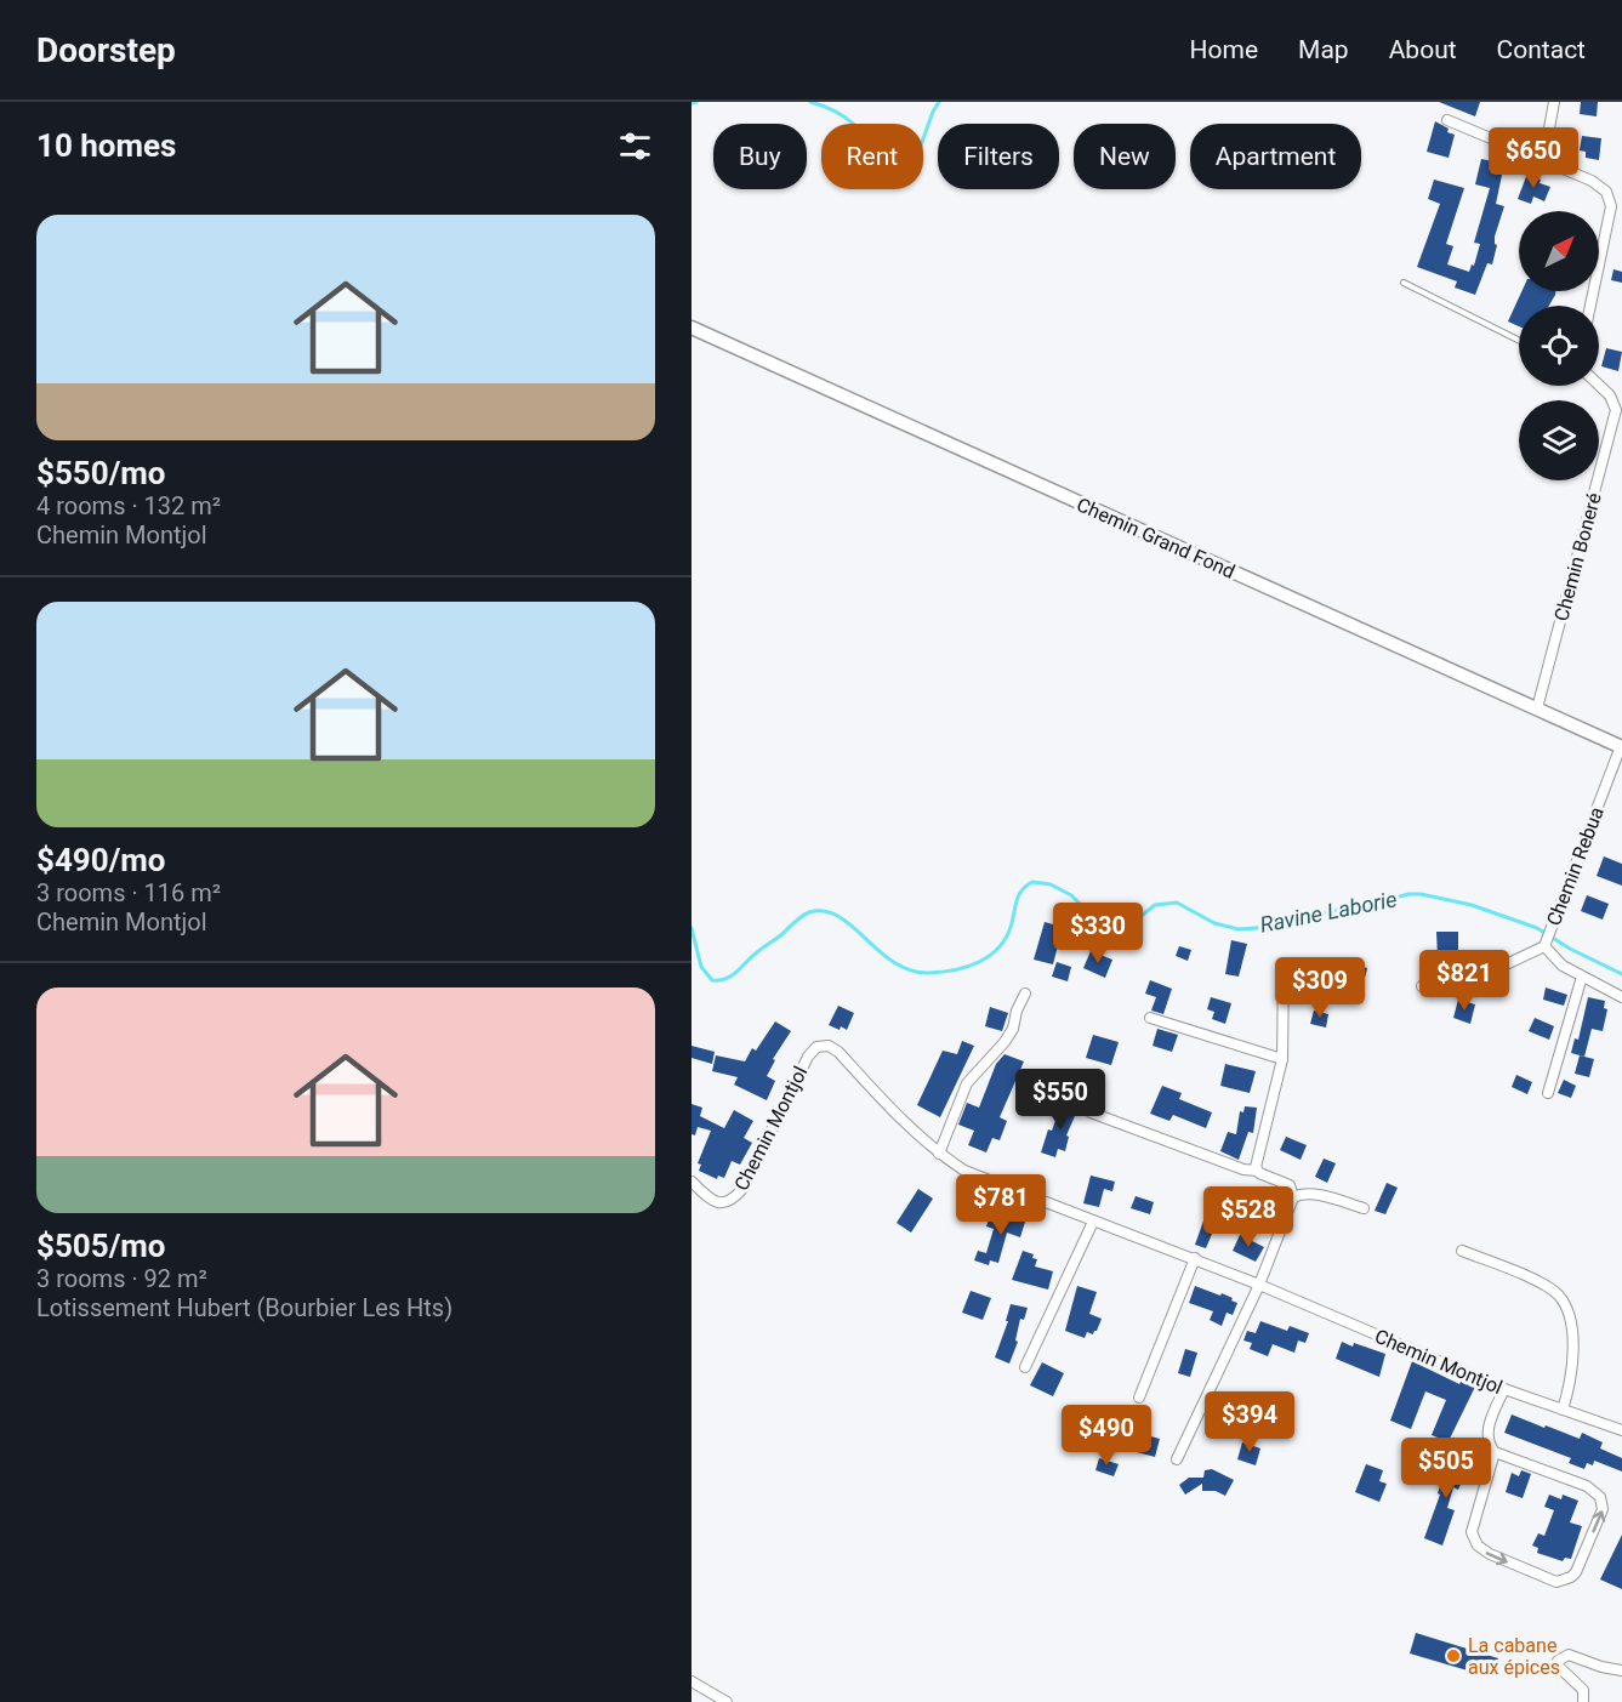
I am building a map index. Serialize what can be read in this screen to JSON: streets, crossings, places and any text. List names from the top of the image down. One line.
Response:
{"streets":{"street":["Chemin Grand Fond","Chemin Boneré","Chemin Rebua","Chemin Montjol"]},"crossings":[["Chemin Grand Fond","Chemin Boneré"],["Chemin Grand Fond","Chemin Rebua"]],"water":["Ravine Laborie"],"places":["La cabane aux épices"],"north":"top right","page":{"header":"Doorstep","nav":["Home","Map","About","Contact"],"heading":"10 homes","chip":["Buy","Rent","Filters","New","Apartment"],"price":["$650","$330","$821","$309","$550","$781","$528","$394","$490","$505"],"list":[{"name":"$550/mo","note":"4 rooms · 132 m² · Chemin Montjol"},{"name":"$490/mo","note":"3 rooms · 116 m² · Chemin Montjol"},{"name":"$505/mo","note":"3 rooms · 92 m² · Lotissement Hubert (Bourbier Les Hts)"}]}}
